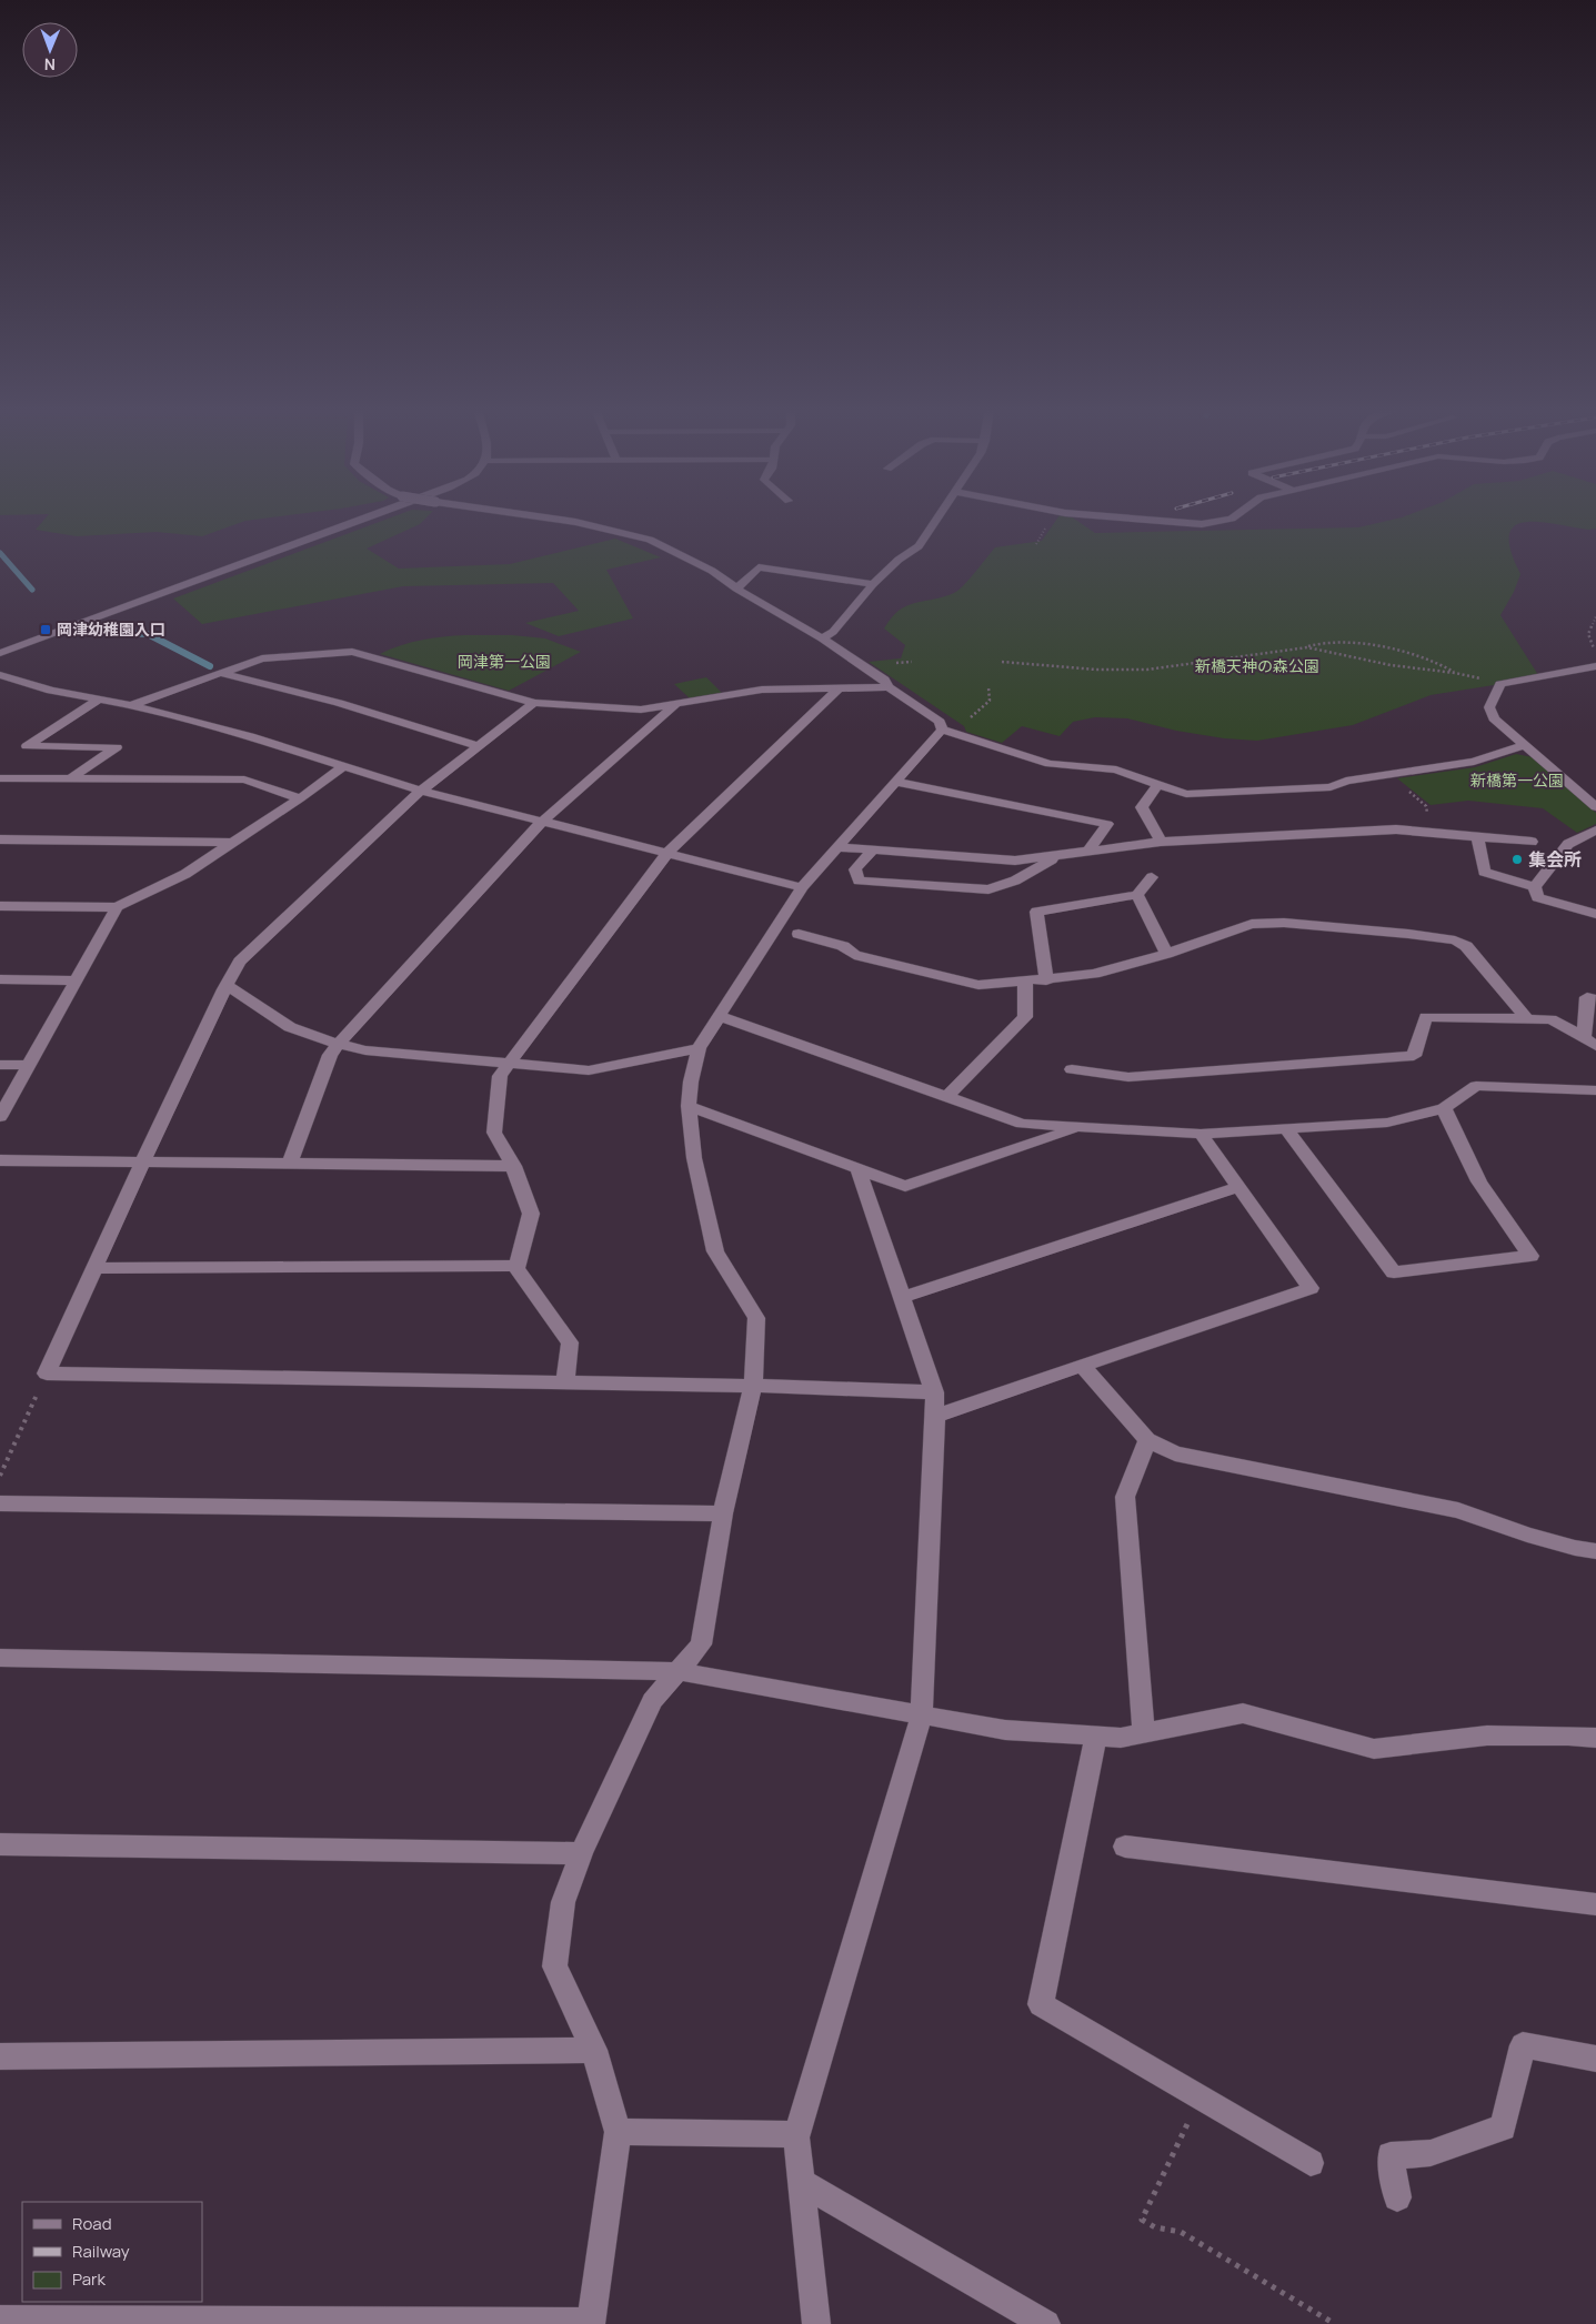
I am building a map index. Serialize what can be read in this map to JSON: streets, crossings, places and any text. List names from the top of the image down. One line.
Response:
{"parks":["岡津第一公園","新橋天神の森公園","新橋第一公園"],"places":{"transit":["岡津幼稚園入口"],"other":["集会所"]},"legend":["Road","Railway","Park"],"north":"bottom"}
